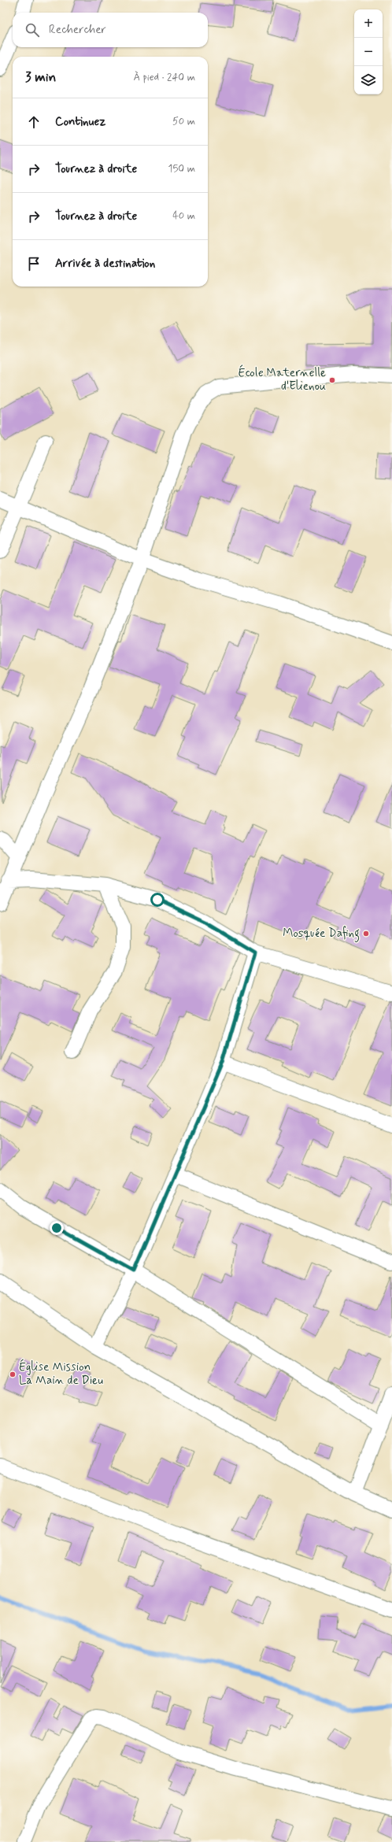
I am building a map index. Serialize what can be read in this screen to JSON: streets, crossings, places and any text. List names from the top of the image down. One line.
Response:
{"places":["École Maternelle d'Elienou","Mosquée Dafing","Église Mission La Main de Dieu"],"page":{"map_buttons":["+","−"],"search":"Rechercher","heading":["3 min","À pied · 240 m"],"list":[["Continuez","50 m"],["Tournez à droite","150 m"],["Tournez à droite","40 m"],"Arrivée à destination"]}}
